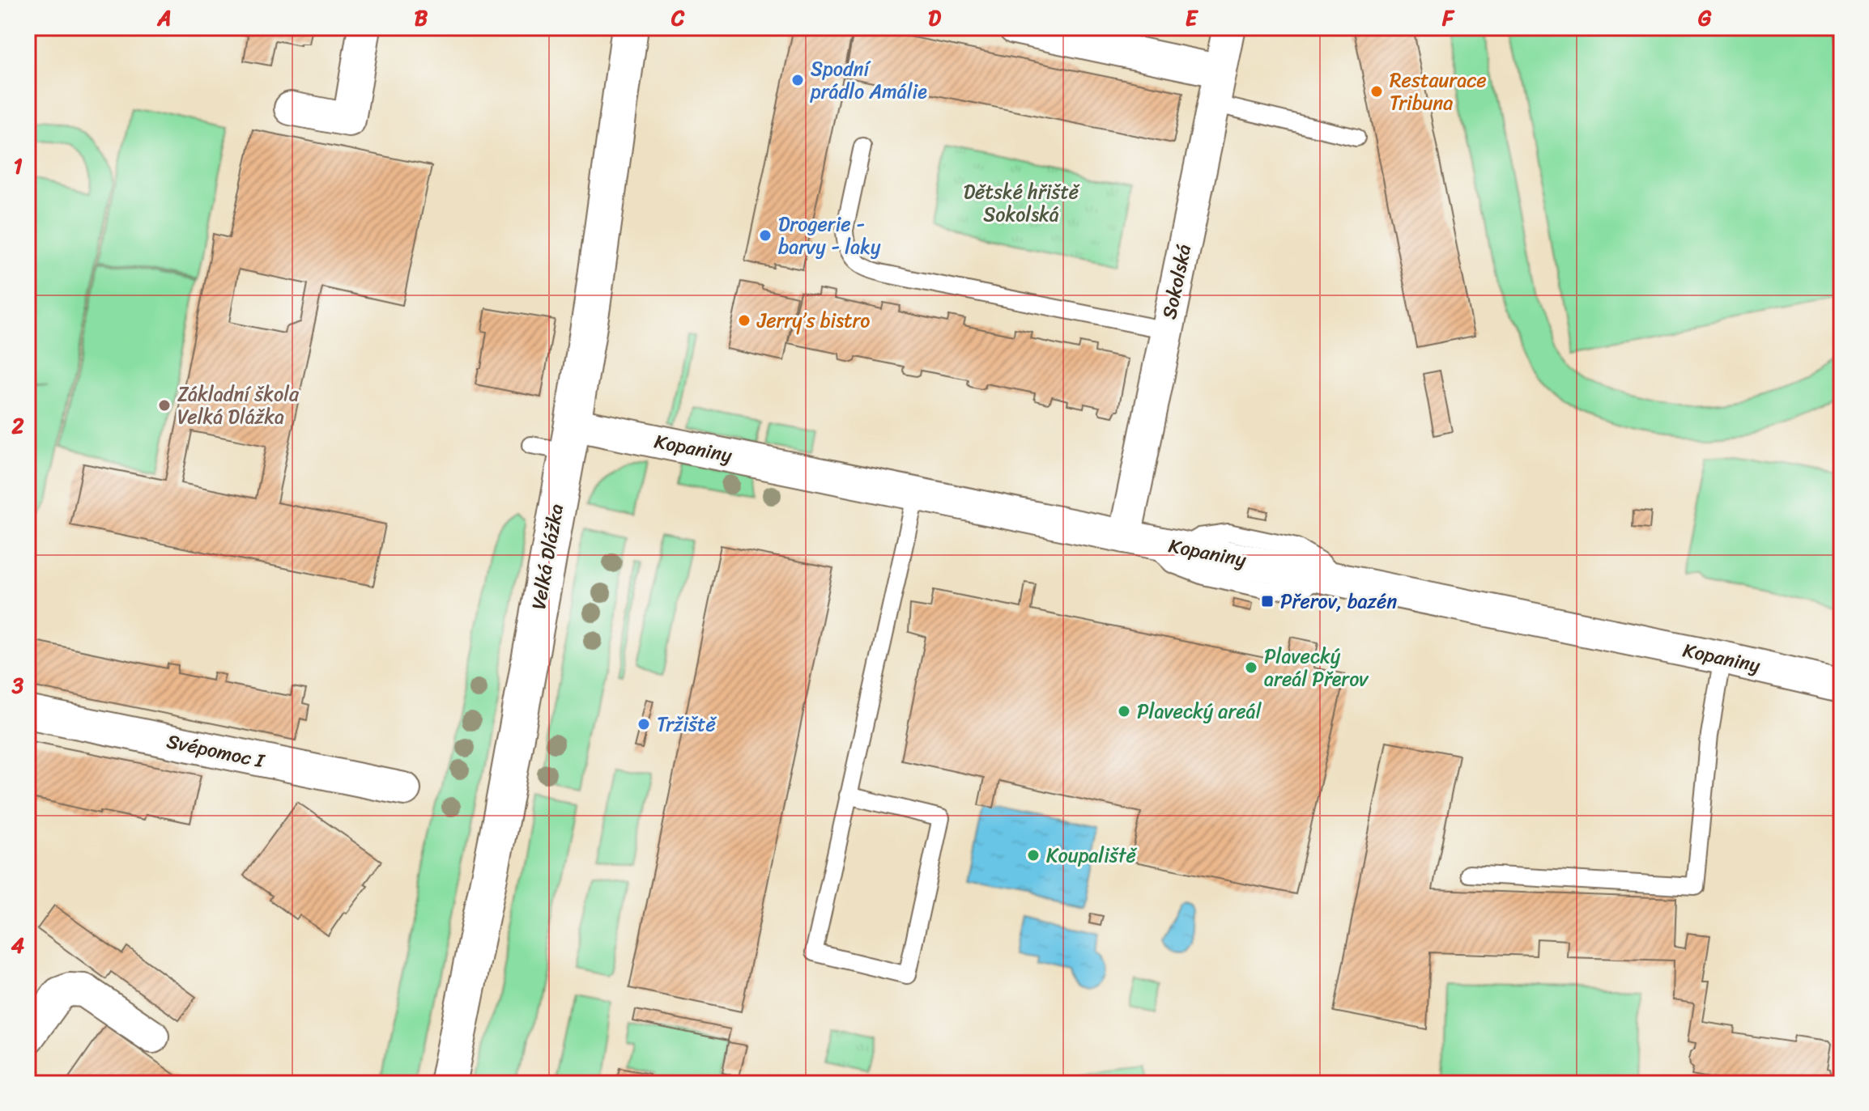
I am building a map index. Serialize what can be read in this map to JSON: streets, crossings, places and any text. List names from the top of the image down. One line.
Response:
{"streets":{"street":["Sokolská","Kopaniny","Velká Dlážka","Svépomoc I"]},"crossings":[["Sokolská","Kopaniny"],["Kopaniny","Velká Dlážka"]],"parks":["Dětské hřiště Sokolská"],"places":{"other":["Spodní prádlo Amálie","Restaurace Tribuna","Drogerie - barvy - laky","Jerry’s bistro","Základní škola Velká Dlážka","Plavecký areál Přerov","Plavecký areál","Tržiště","Koupaliště"],"transit":["Přerov, bazén"]},"grid":{"columns":["A","B","C","D","E","F","G"],"rows":["1","2","3","4"]}}
